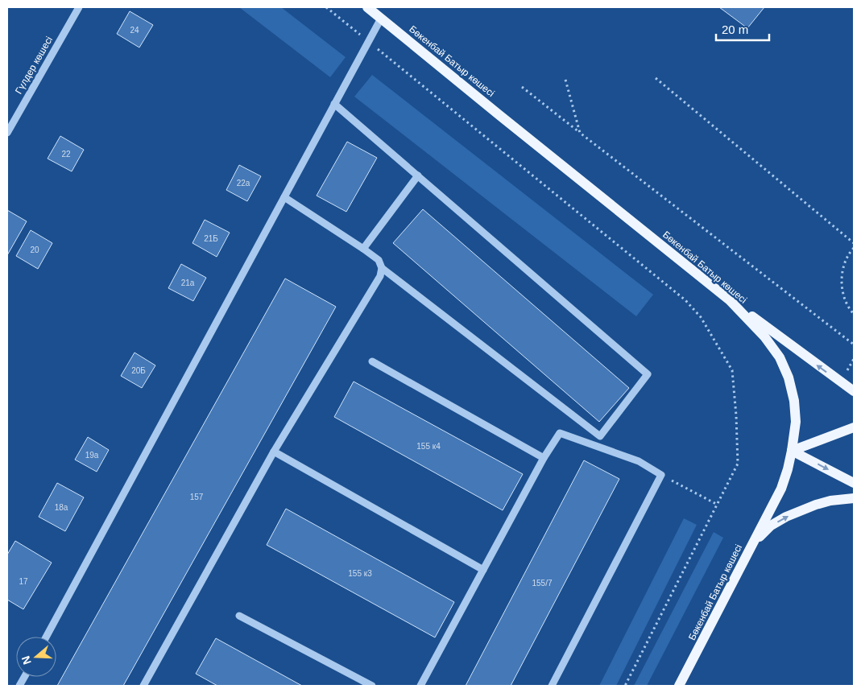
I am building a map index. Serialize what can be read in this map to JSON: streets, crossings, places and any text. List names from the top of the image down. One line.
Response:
{"streets":{"main road":["Бөкенбай Батыр көшесі"],"street":["Гүлдер көшесі"]},"house_numbers":["24","22","22а","21Б","20","21а","20Б","155 к4","19а","157","18а","155 к3","17","155/7"],"scale_bar":"20 m","north":"left"}
